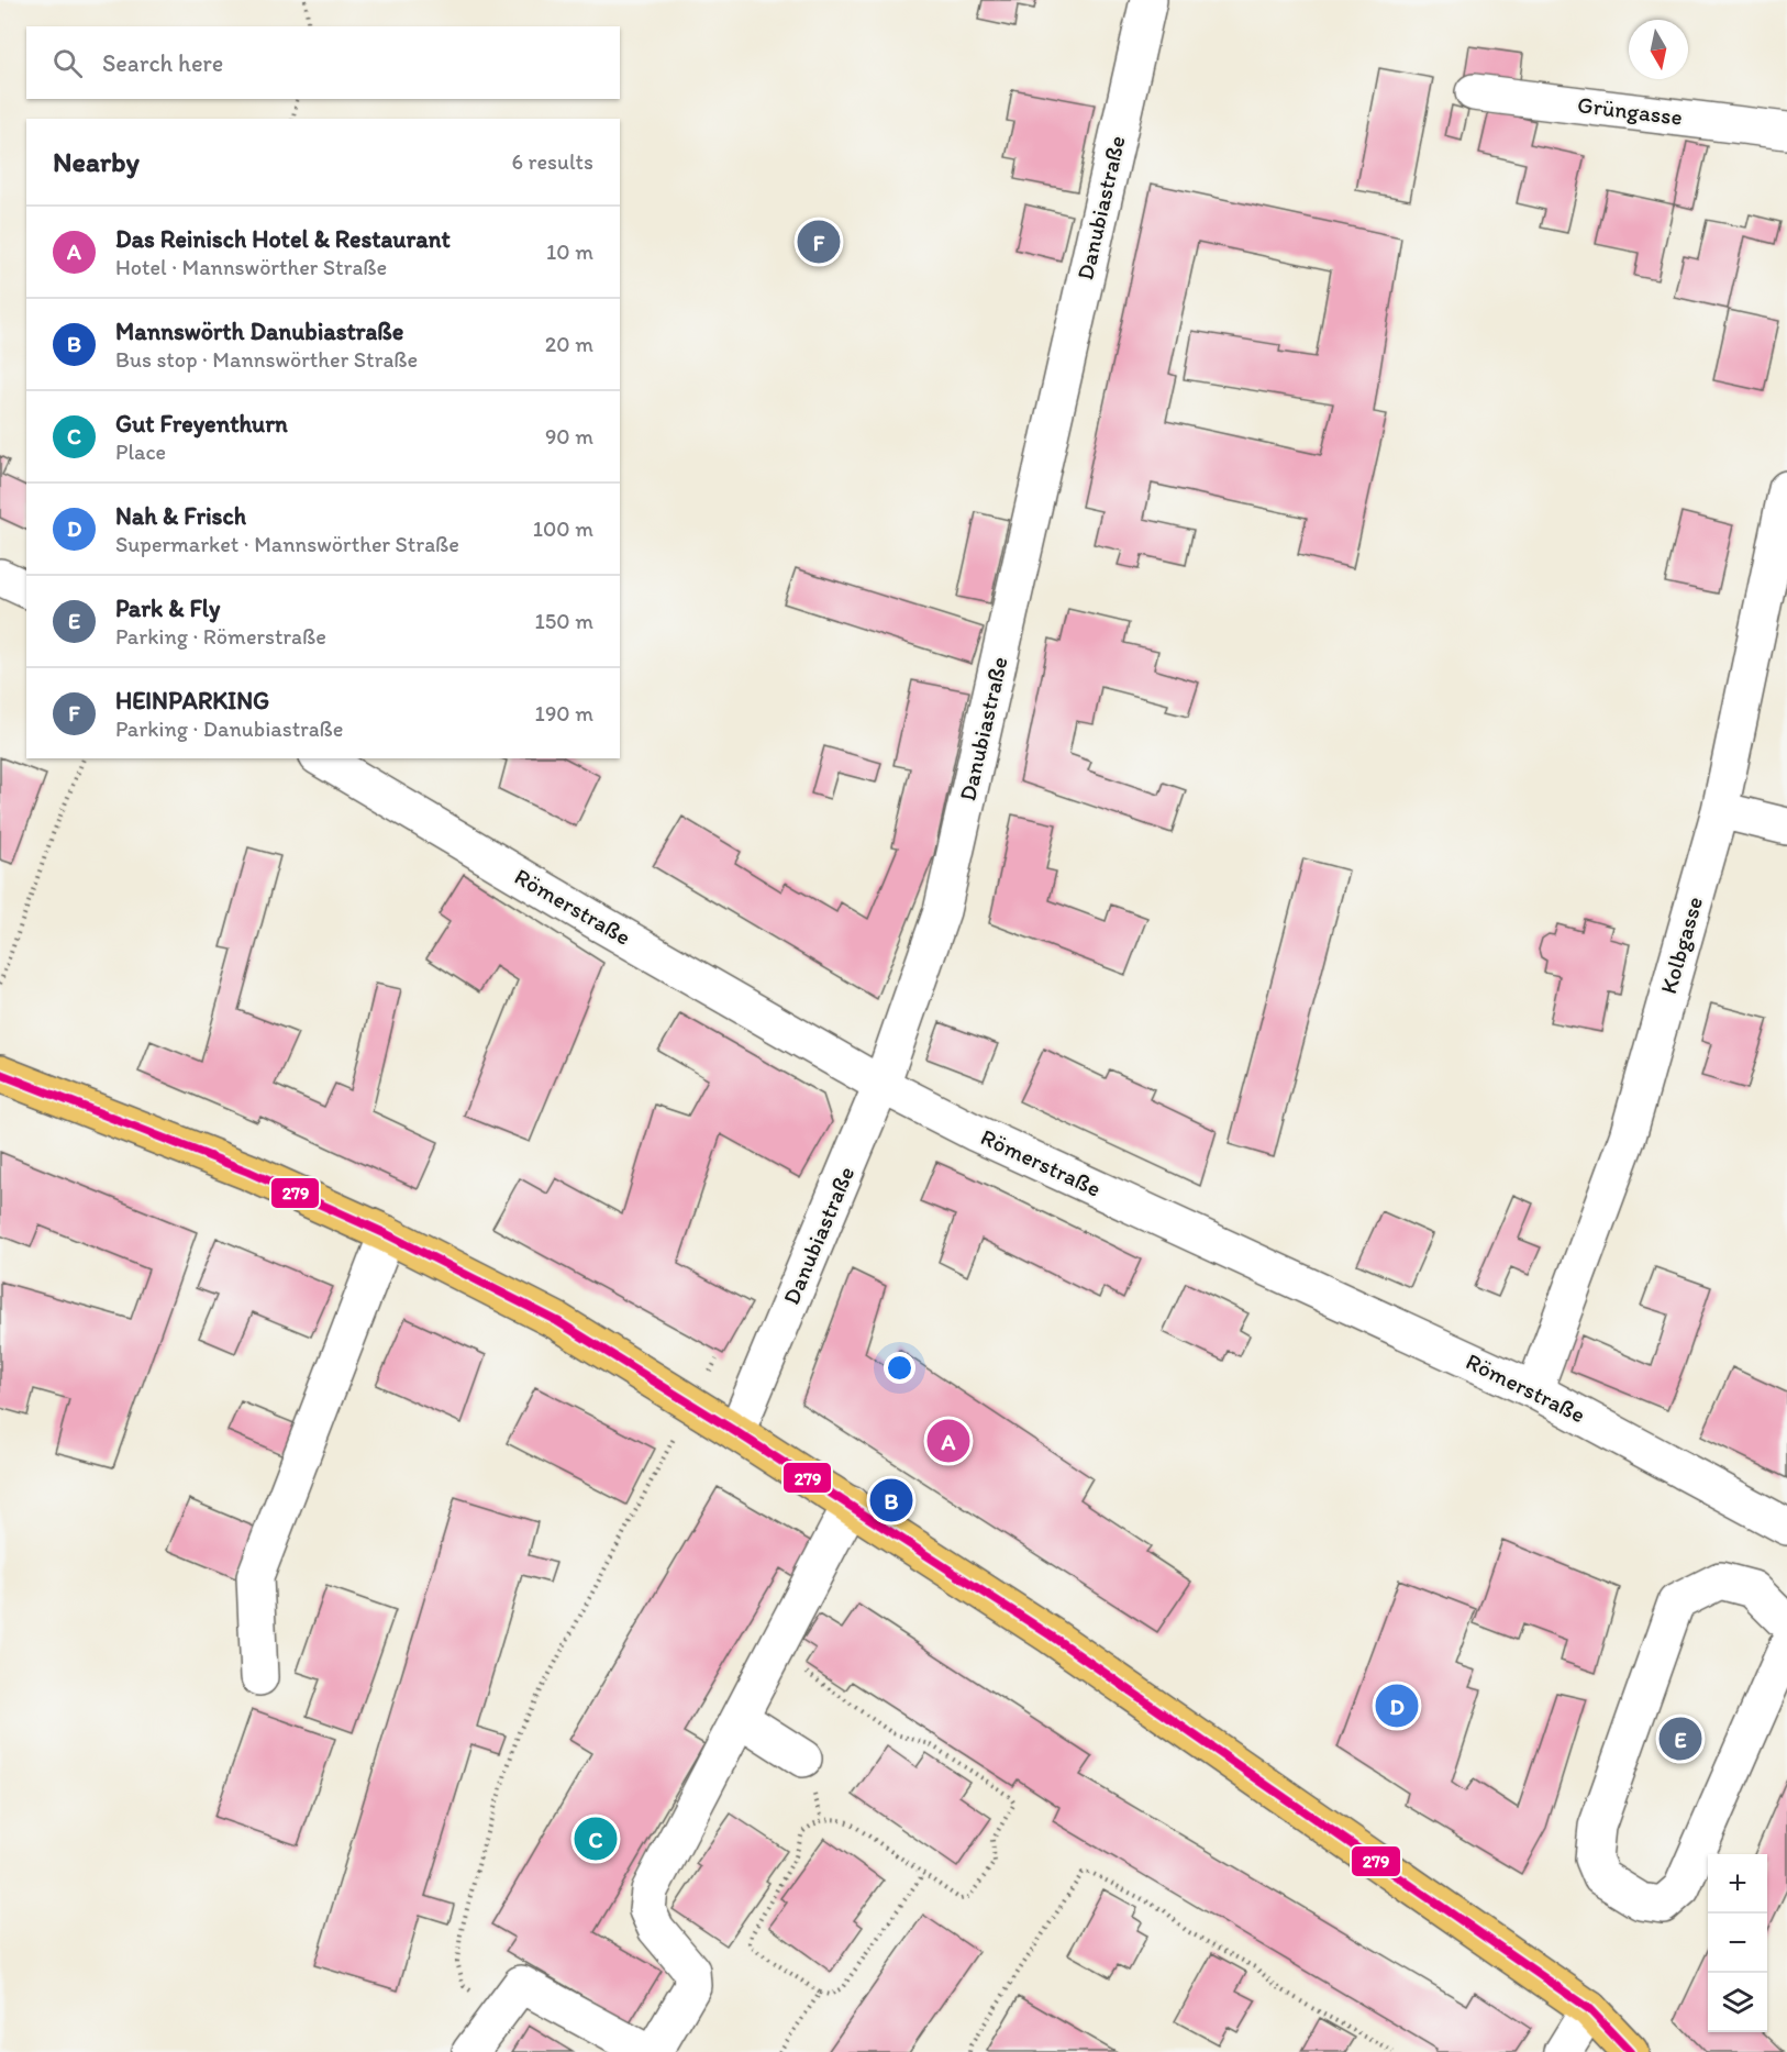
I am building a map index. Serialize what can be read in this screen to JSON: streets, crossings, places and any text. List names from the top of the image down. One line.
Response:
{"streets":{"street":["Grüngasse","Danubiastraße","Römerstraße","Kolbgasse"]},"crossings":[["Danubiastraße","Römerstraße"],["Römerstraße","Kolbgasse"]],"lines":["transit line 279"],"north":"bottom","page":{"search":"Search here","heading":["Nearby","6 results"],"list":[{"mark":"A","name":"Das Reinisch Hotel & Restaurant","note":"Hotel · Mannswörther Straße","value":"10 m"},{"mark":"B","name":"Mannswörth Danubiastraße","note":"Bus stop · Mannswörther Straße","value":"20 m"},{"mark":"C","name":"Gut Freyenthurn","note":"Place","value":"90 m"},{"mark":"D","name":"Nah & Frisch","note":"Supermarket · Mannswörther Straße","value":"100 m"},{"mark":"E","name":"Park & Fly","note":"Parking · Römerstraße","value":"150 m"},{"mark":"F","name":"HEINPARKING","note":"Parking · Danubiastraße","value":"190 m"}],"pins":["F","A","B","D","E","C"],"map_buttons":["+","−"]}}
